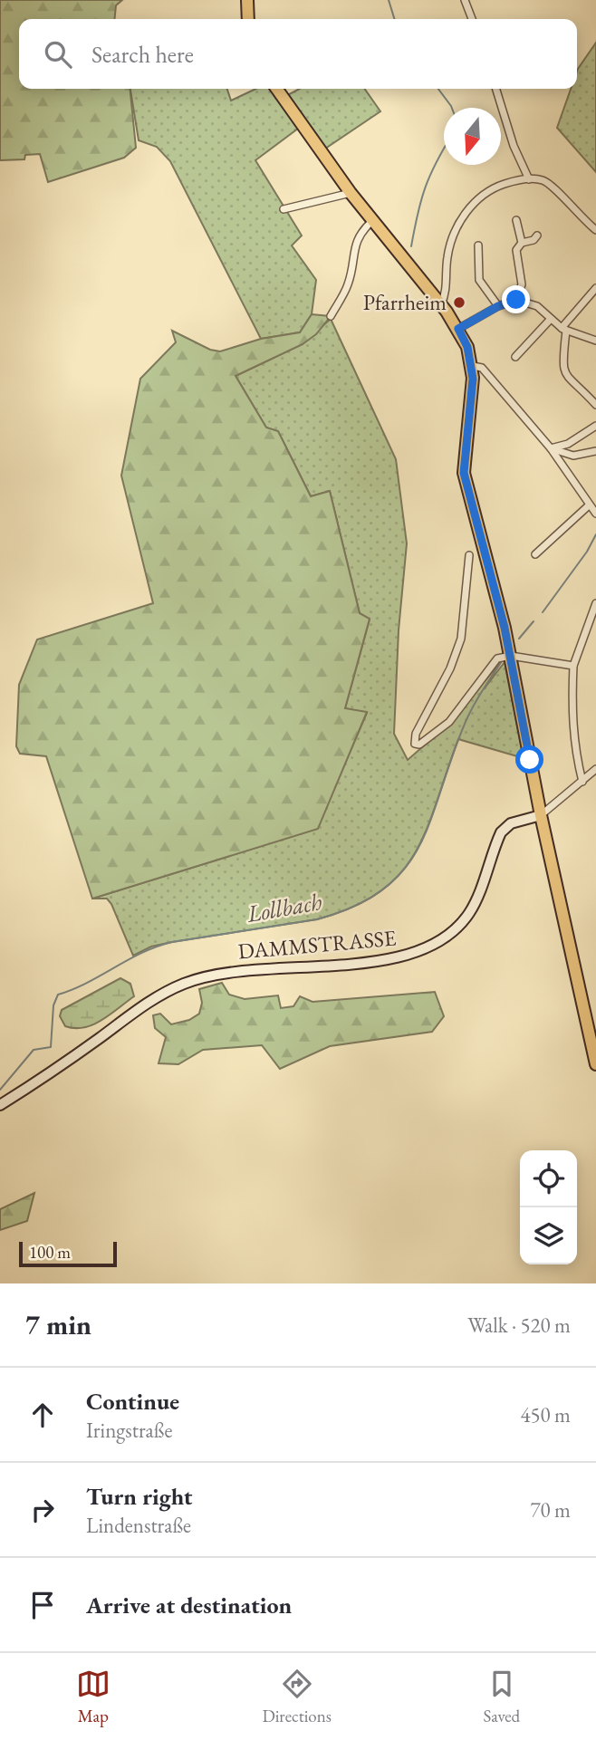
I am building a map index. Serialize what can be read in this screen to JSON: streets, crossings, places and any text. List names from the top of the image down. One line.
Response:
{"streets":{"street":["DAMMSTRASSE"]},"water":["Lollbach"],"places":["Pfarrheim"],"scale_bar":"100 m","north":"bottom","page":{"search":"Search here","scale":"100 m","heading":["7 min","Walk · 520 m"],"list":[["Continue","Iringstraße","450 m"],["Turn right","Lindenstraße","70 m"],"Arrive at destination"],"nav":["Map","Directions","Saved"]}}
